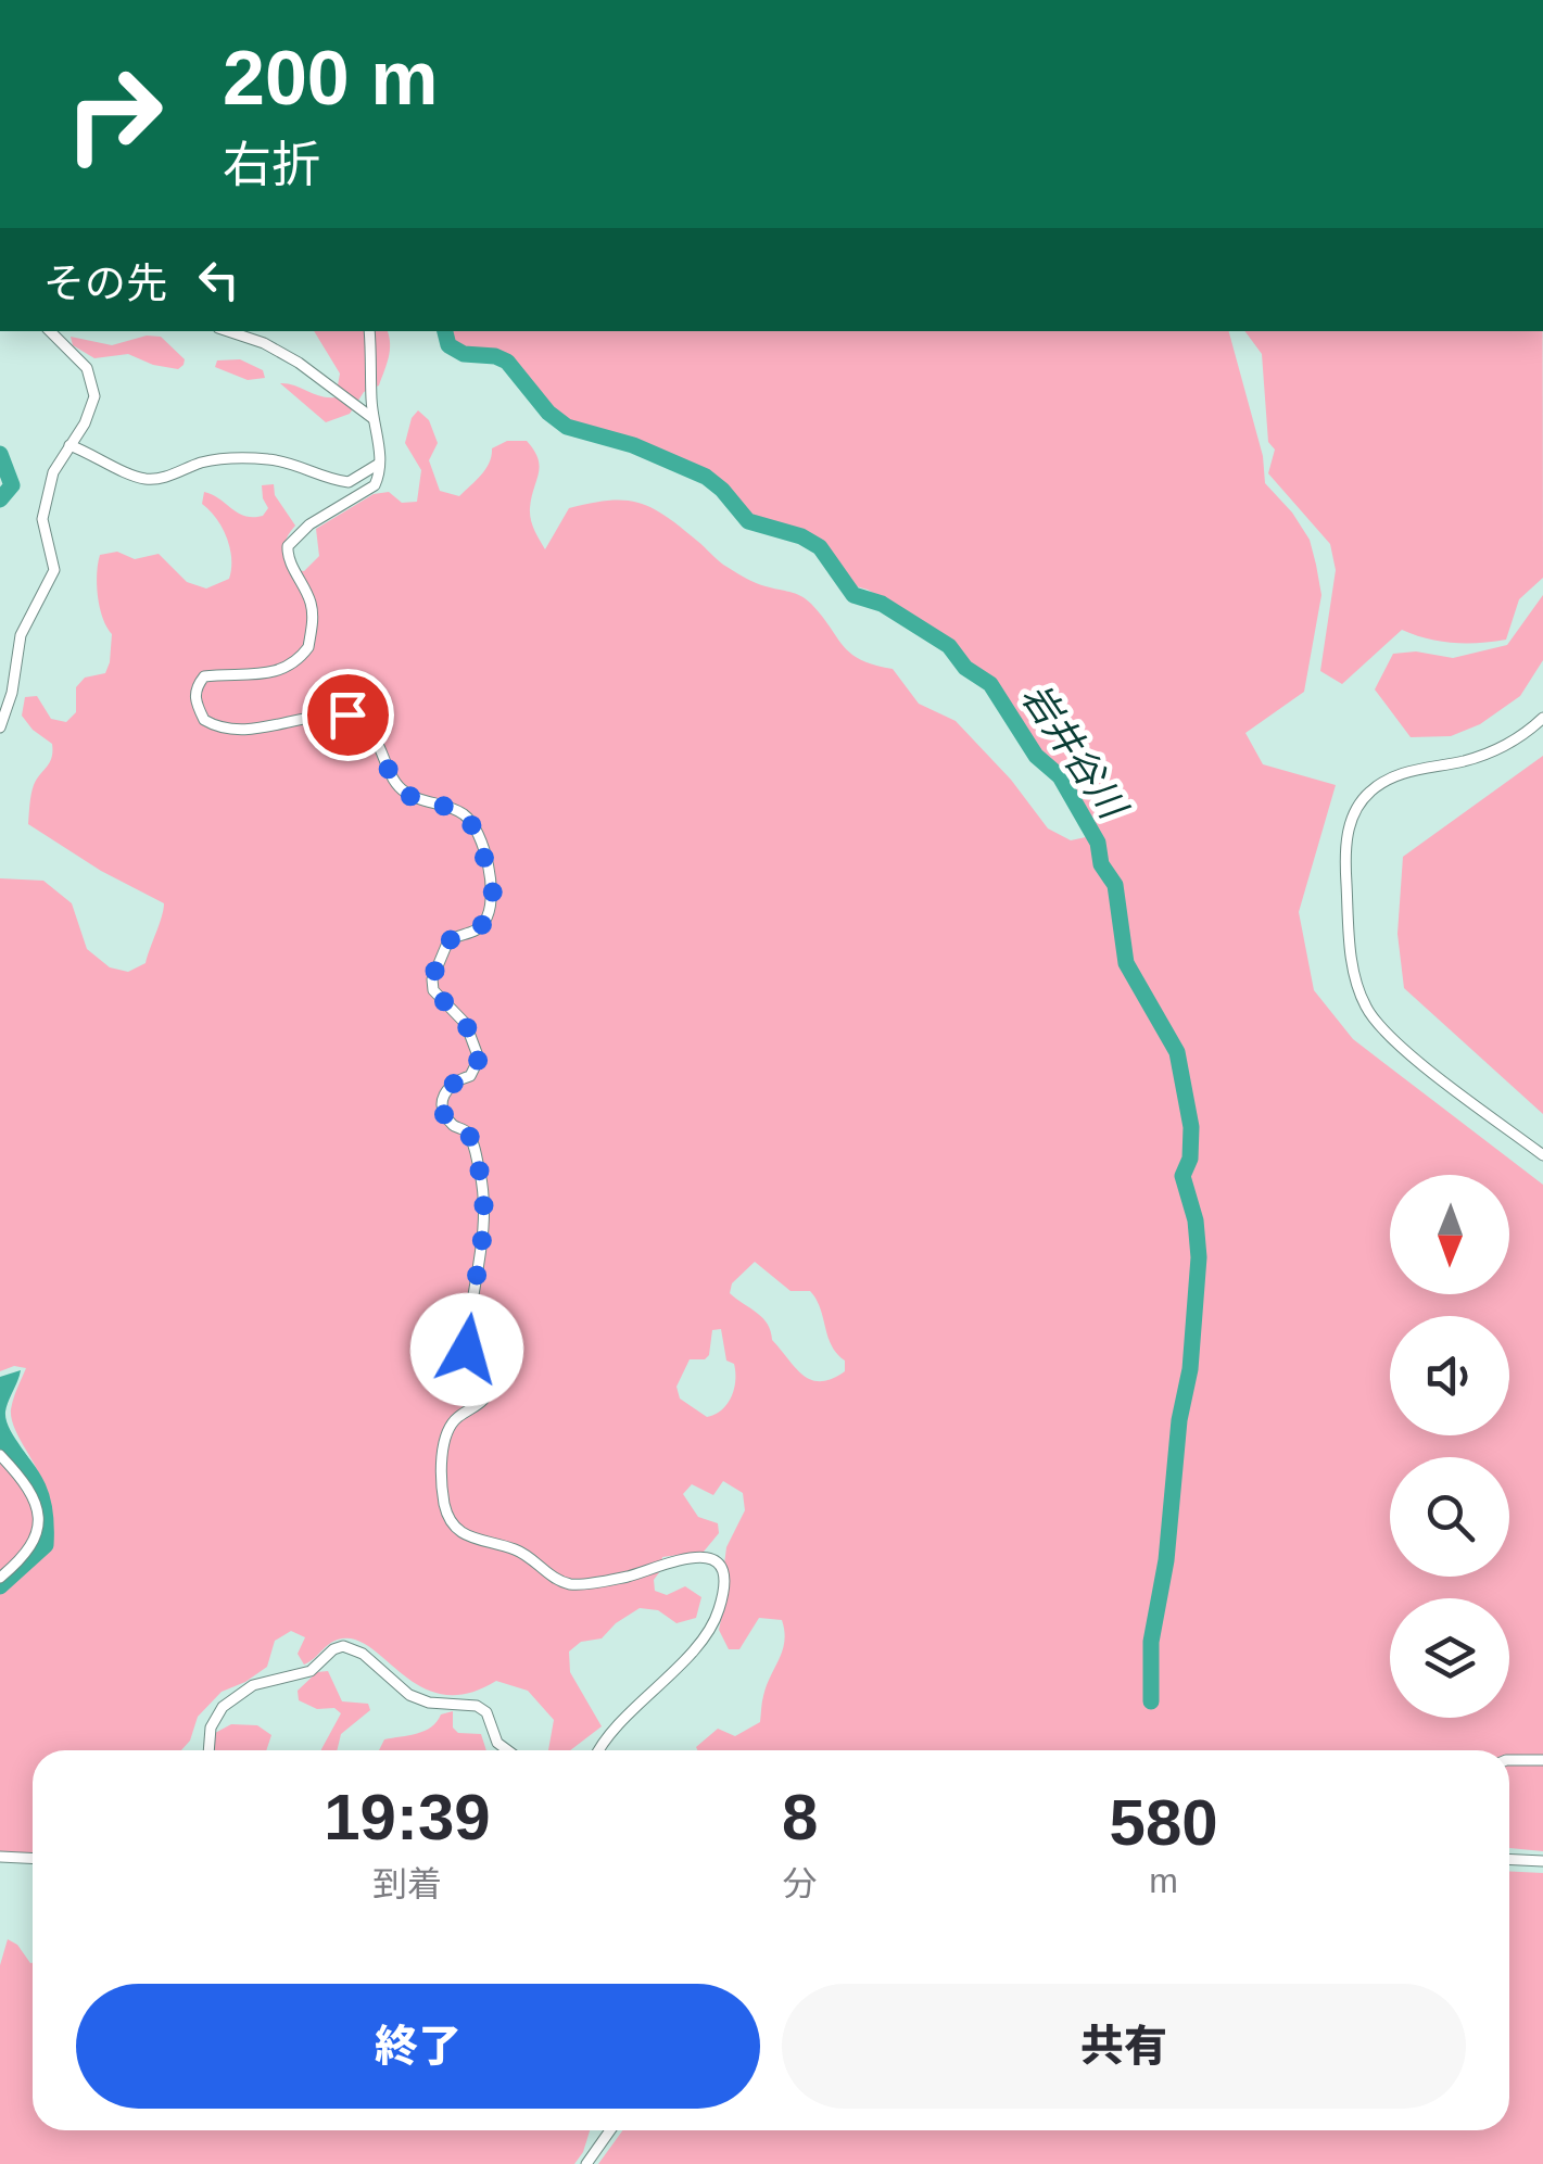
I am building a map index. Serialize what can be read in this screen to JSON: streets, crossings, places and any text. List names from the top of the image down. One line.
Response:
{"water":["岩井谷川"],"north":"bottom","page":{"turn":["200 m","右折"],"then":"その先","eta":["19:39","到着","8","分","580","m"],"buttons":["終了","共有"]}}
